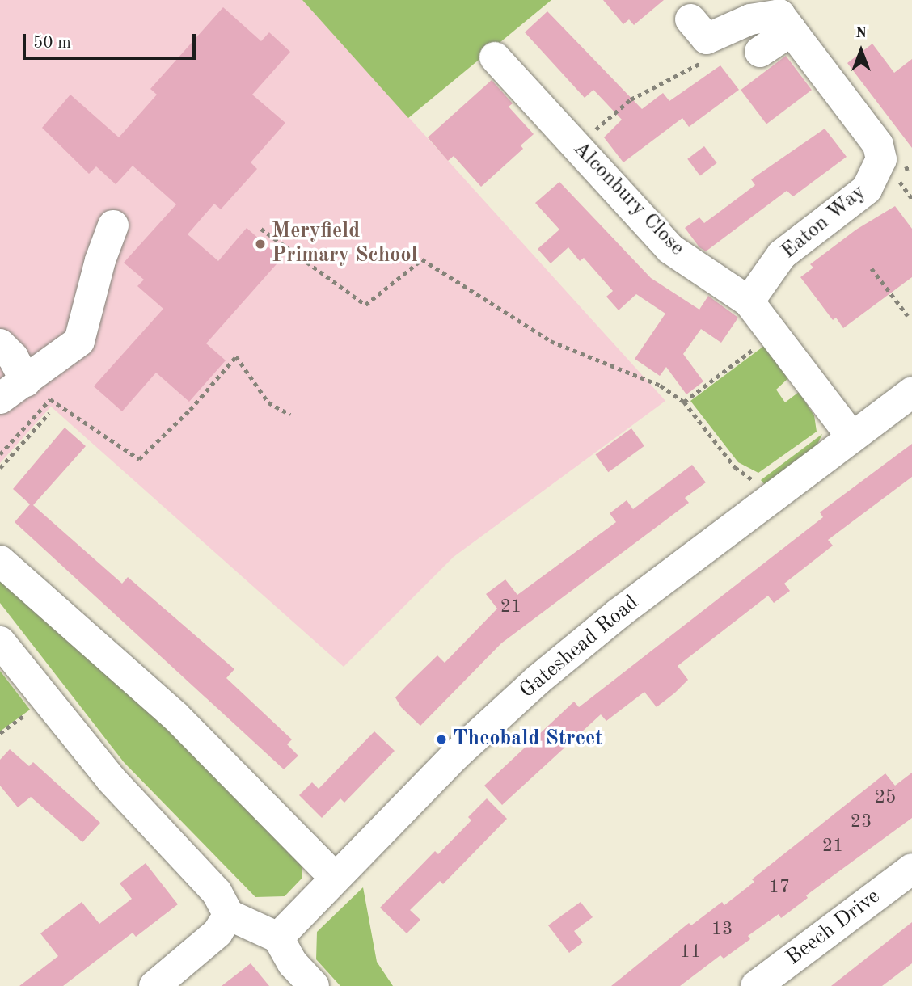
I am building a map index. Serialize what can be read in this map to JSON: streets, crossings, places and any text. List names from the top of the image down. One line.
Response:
{"streets":{"street":["Alconbury Close","Eaton Way","Gateshead Road","Beech Drive"]},"crossings":[["Alconbury Close","Eaton Way"],["Alconbury Close","Gateshead Road"]],"places":["Meryfield Primary School","Theobald Street"],"house_numbers":["21","25","23","21","17","13","11"],"scale_bar":"50 m","north":"top"}
